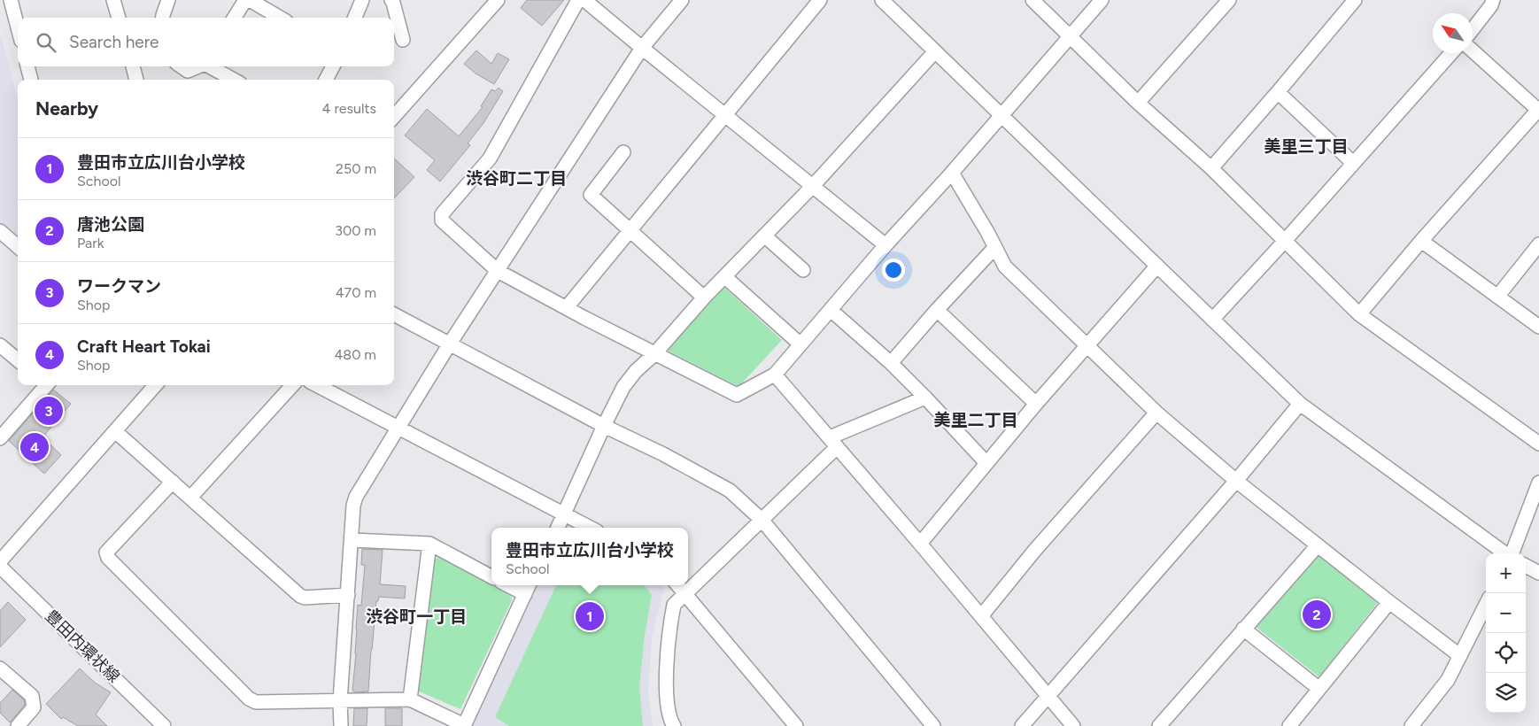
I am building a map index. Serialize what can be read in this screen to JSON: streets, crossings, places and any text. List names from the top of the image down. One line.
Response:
{"streets":{"street":["豊田内環状線"]},"districts":["美里三丁目","渋谷町二丁目","美里二丁目","渋谷町一丁目"],"north":"top left","page":{"search":"Search here","heading":["Nearby","4 results"],"list":[{"mark":"1","name":"豊田市立広川台小学校","note":"School","value":"250 m"},{"mark":"2","name":"唐池公園","note":"Park","value":"300 m"},{"mark":"3","name":"ワークマン","note":"Shop","value":"470 m"},{"mark":"4","name":"Craft Heart Tokai","note":"Shop","value":"480 m"}],"pins":["3","4","2","1"],"popup":["豊田市立広川台小学校","School"],"map_buttons":["+","−"]}}
